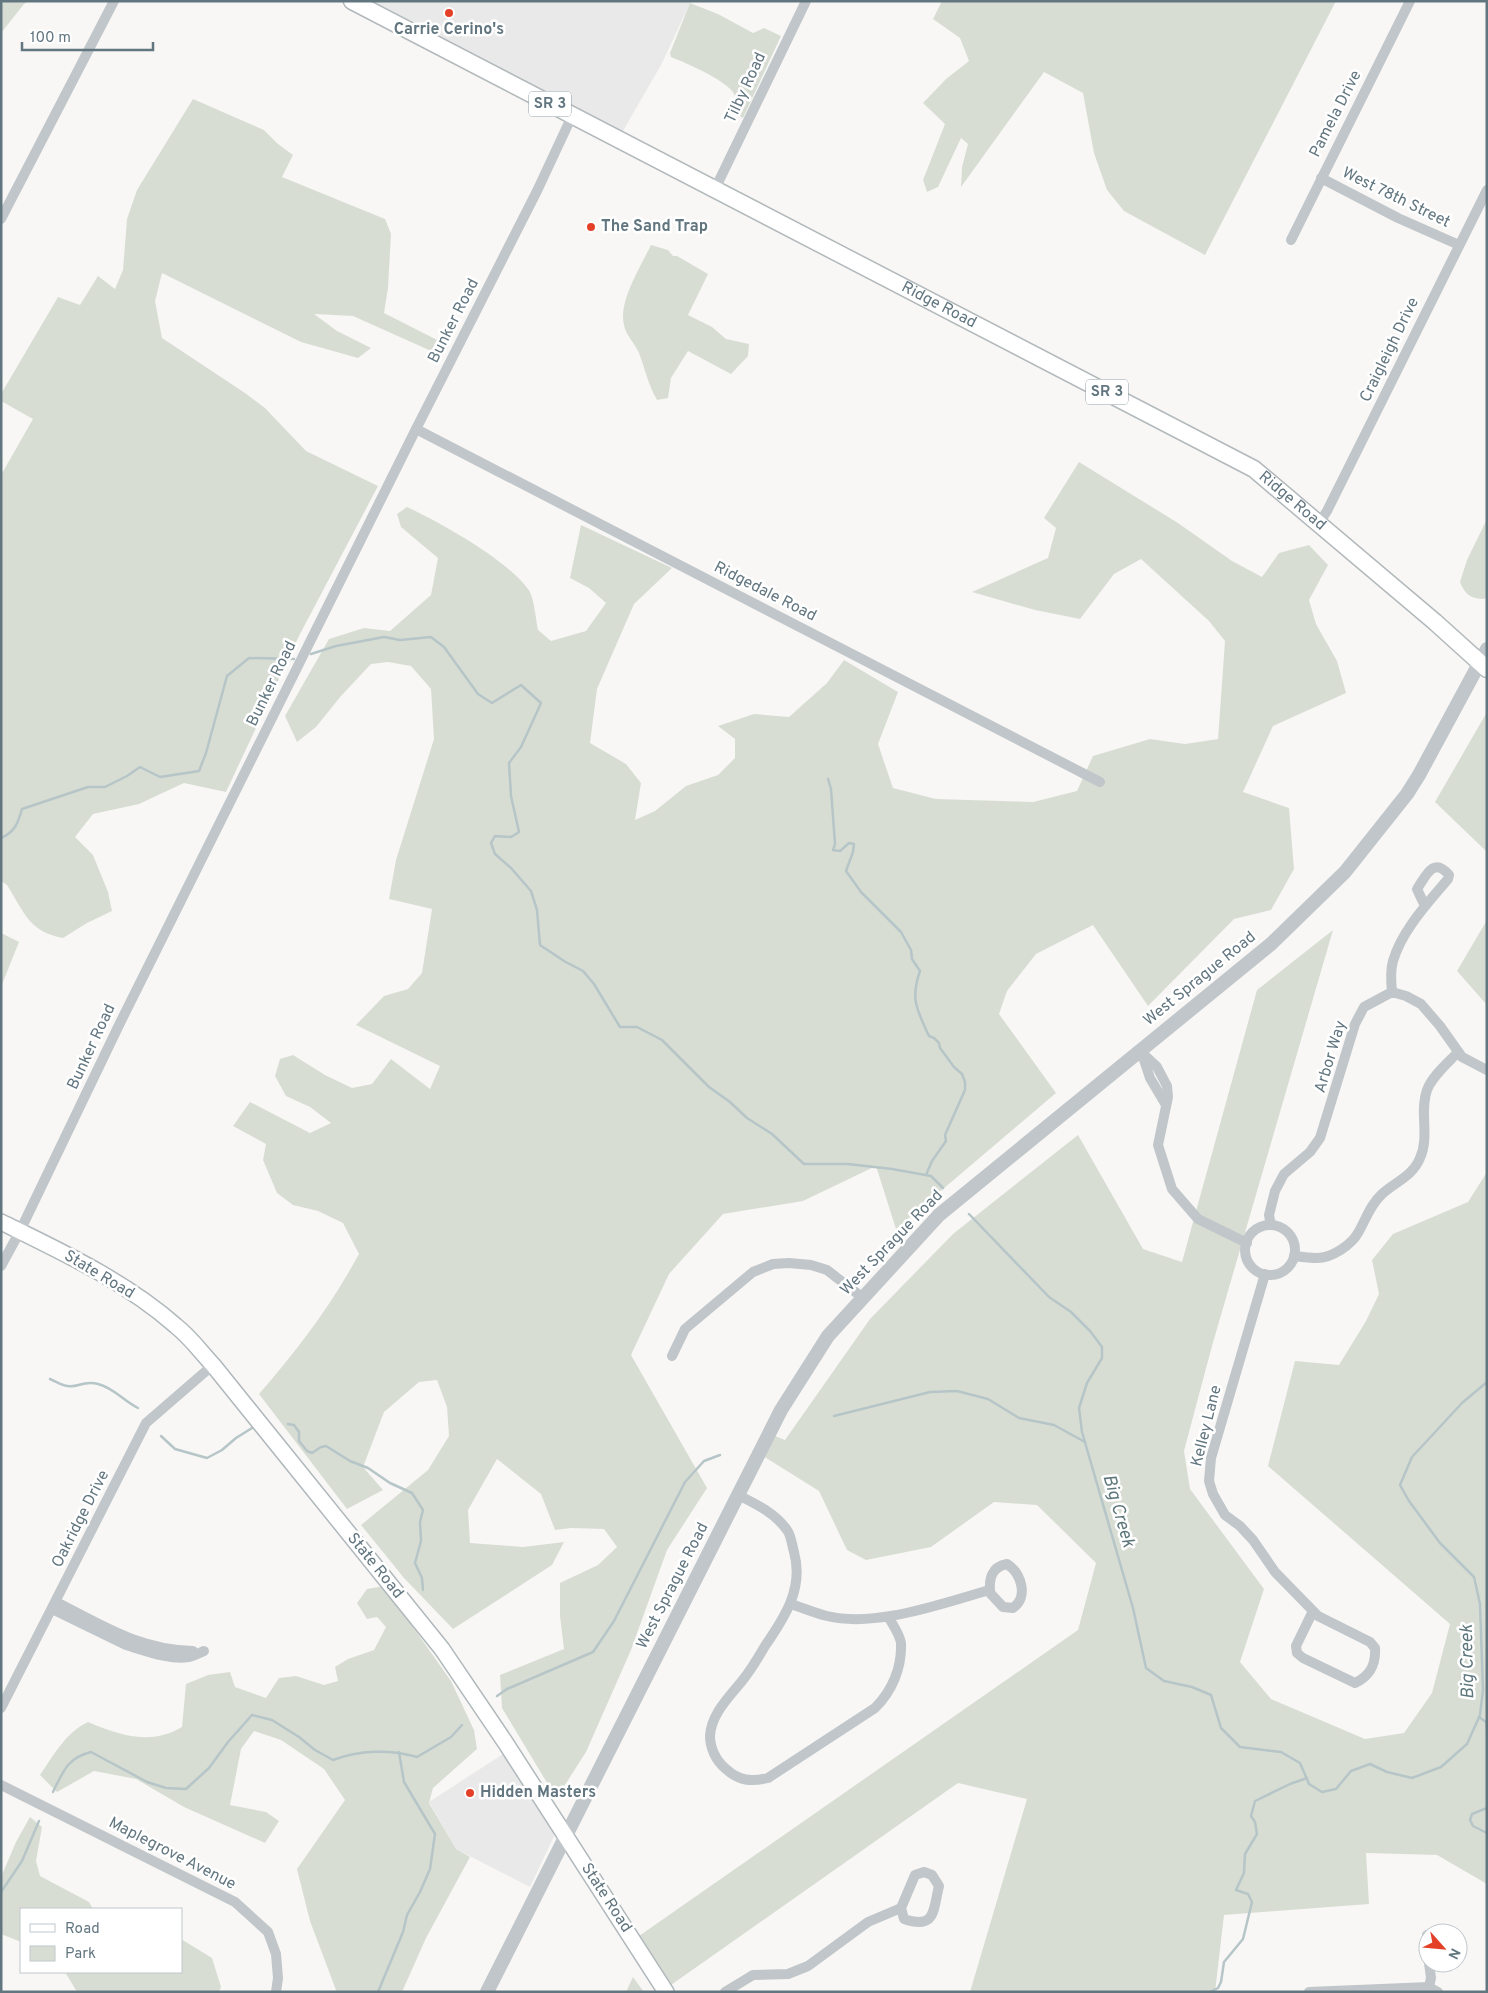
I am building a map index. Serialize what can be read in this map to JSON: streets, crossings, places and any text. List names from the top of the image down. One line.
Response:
{"streets":{"main road":["SR 3","Ridge Road","State Road"],"street":["Tilby Road","Pamela Drive","West 78th Street","Bunker Road","Craigleigh Drive","Ridgedale Road","West Sprague Road","Arbor Way","Kelley Lane","Oakridge Drive","Maplegrove Avenue"]},"crossings":[["Tilby Road","Ridge Road"],["Pamela Drive","West 78th Street"],["West 78th Street","Craigleigh Drive"],["Ridge Road","Bunker Road"],["Ridge Road","Craigleigh Drive"],["Ridge Road","West Sprague Road"],["Bunker Road","Ridgedale Road"],["Bunker Road","State Road"],["West Sprague Road","State Road"],["Arbor Way","Kelley Lane"],["State Road","Oakridge Drive"]],"water":["Big Creek"],"places":["Carrie Cerino's","The Sand Trap","Hidden Masters"],"legend":["Road","Park"],"scale_bar":"100 m","north":"bottom right"}
